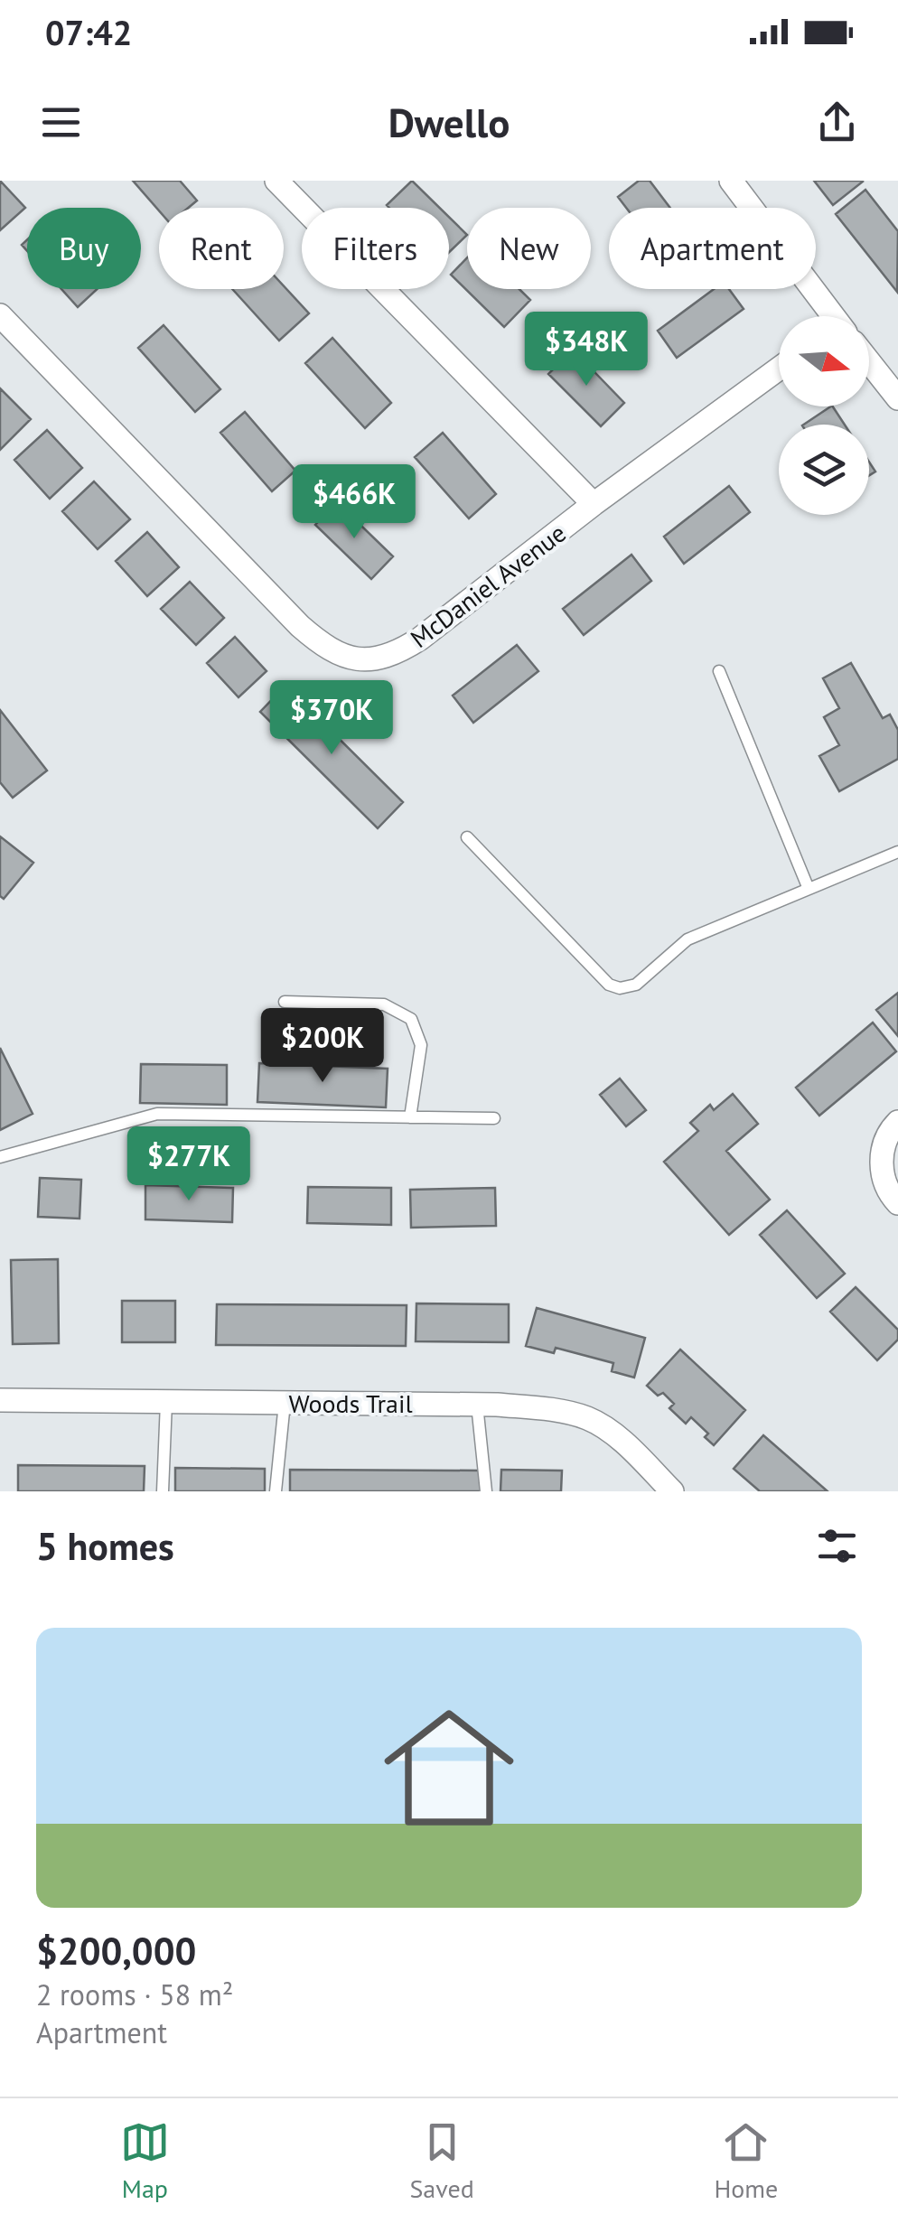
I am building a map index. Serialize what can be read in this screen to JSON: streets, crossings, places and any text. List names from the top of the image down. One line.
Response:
{"streets":{"street":["McDaniel Avenue","Woods Trail"]},"north":"right","page":{"status":"07:42","header":"Dwello","chip":["Buy","Rent","Filters","New","Apartment"],"price":["$348K","$466K","$370K","$200K","$277K"],"heading":"5 homes","list":[{"name":"$200,000","note":"2 rooms · 58 m² · Apartment"}],"tabs":["Map","Saved","Home"]}}
